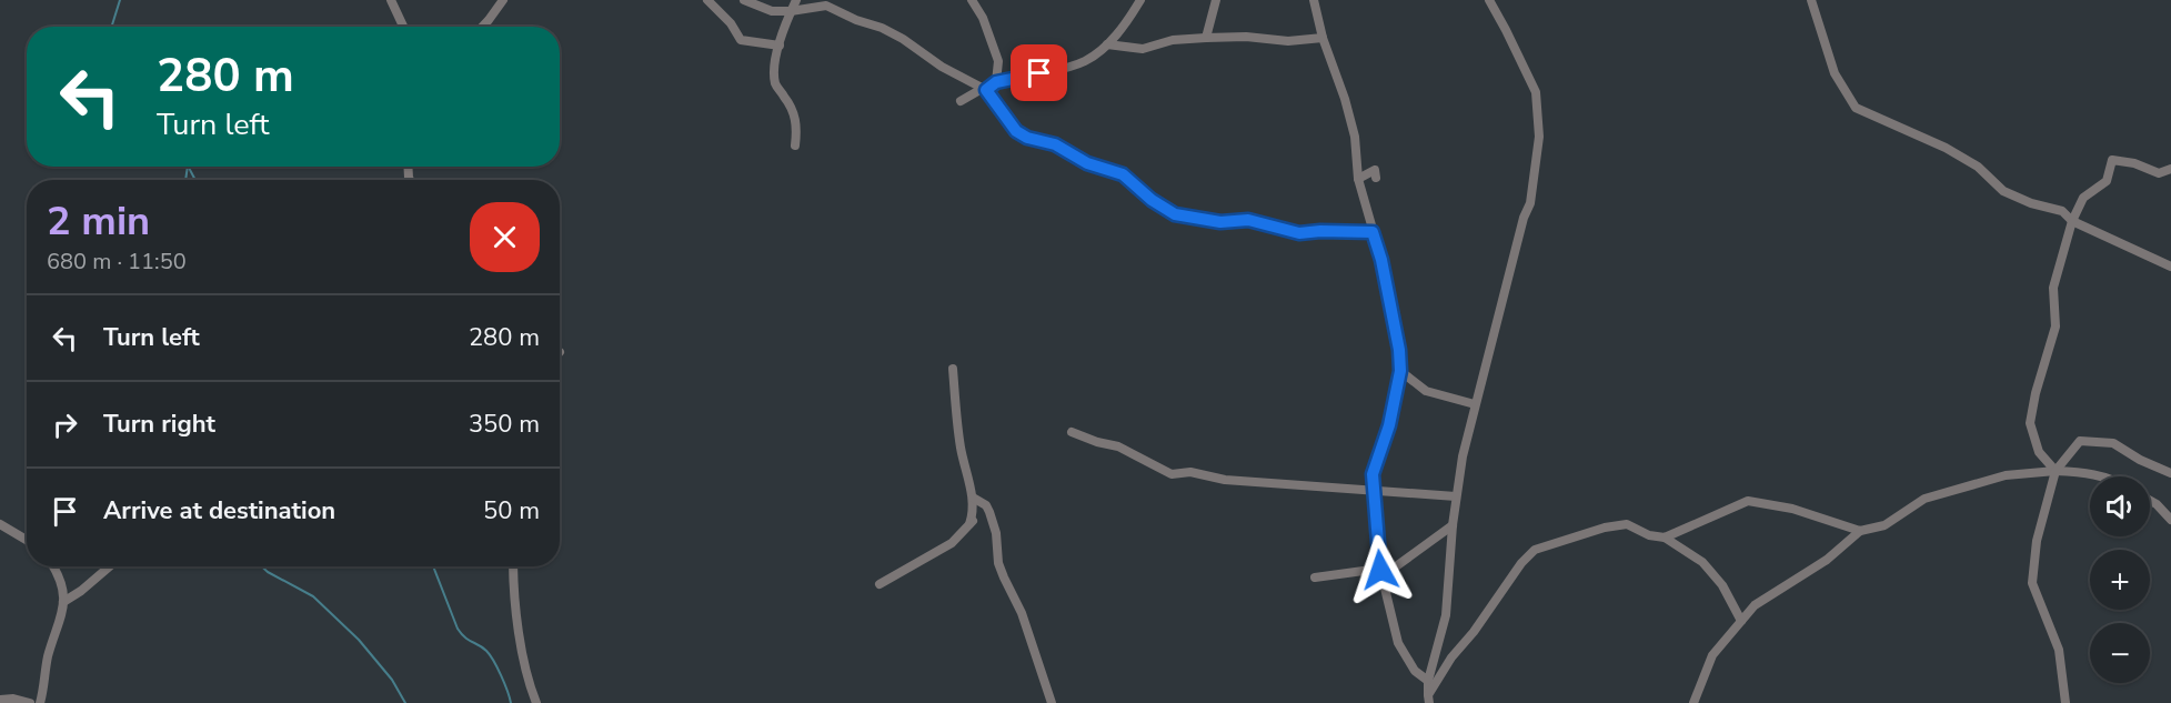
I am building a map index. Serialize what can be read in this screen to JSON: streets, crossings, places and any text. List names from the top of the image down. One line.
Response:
{"page":{"turn":["280 m","Turn left"],"heading":["2 min","680 m · 11:50"],"list":[{"name":"Turn left","value":"280 m"},{"name":"Turn right","value":"350 m"},{"name":"Arrive at destination","value":"50 m"}],"map_buttons":["+","−"]}}
